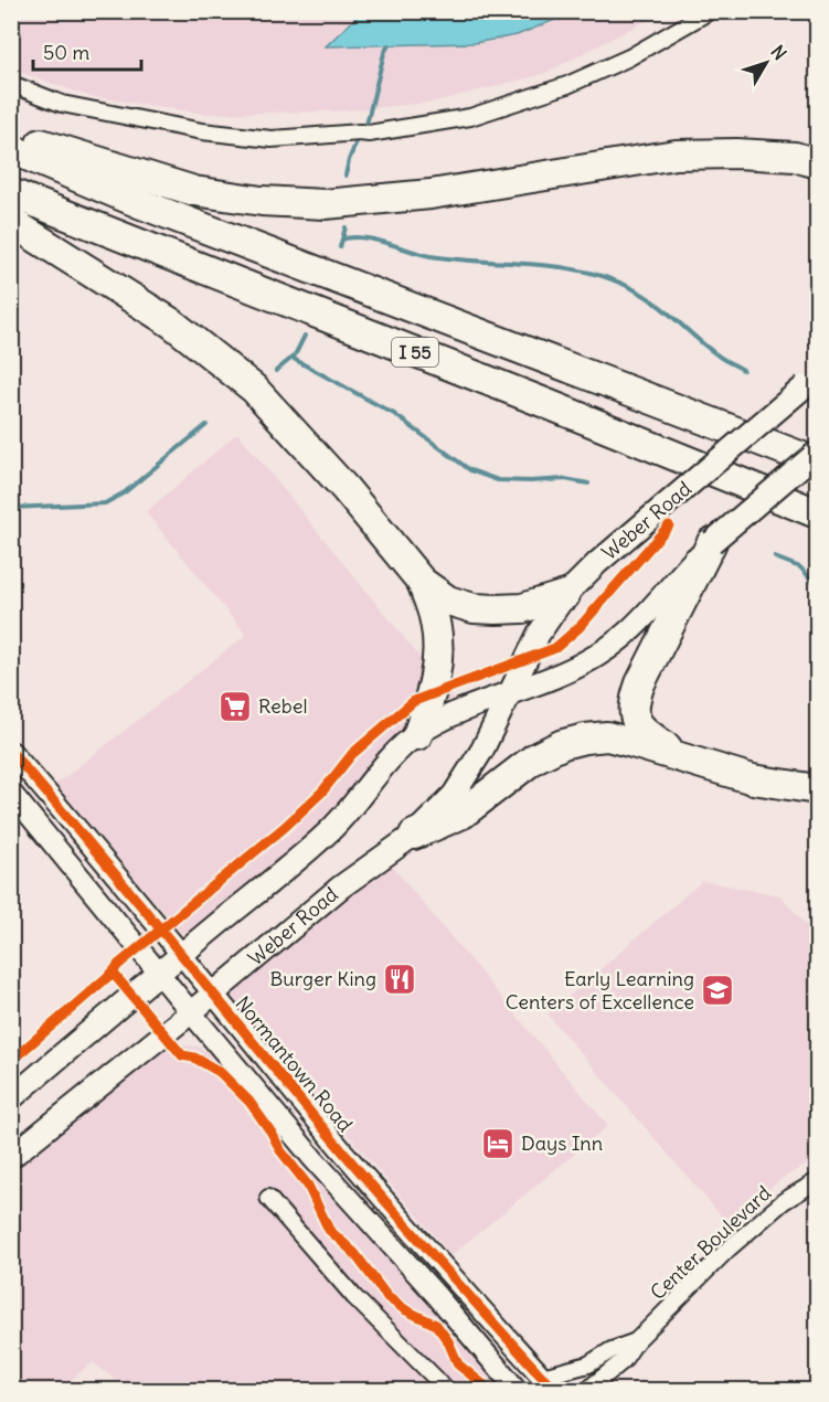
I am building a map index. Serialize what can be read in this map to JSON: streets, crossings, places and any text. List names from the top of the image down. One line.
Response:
{"streets":{"highway":["I 55"],"main road":["Weber Road"],"street":["Normantown Road","Center Boulevard"]},"crossings":[["Weber Road","Normantown Road"],["Normantown Road","Center Boulevard"]],"places":{"supermarket":["Rebel"],"restaurant":["Burger King"],"school or university":["Early Learning Centers of Excellence"],"hotel":["Days Inn"]},"scale_bar":"50 m","north":"top right"}
